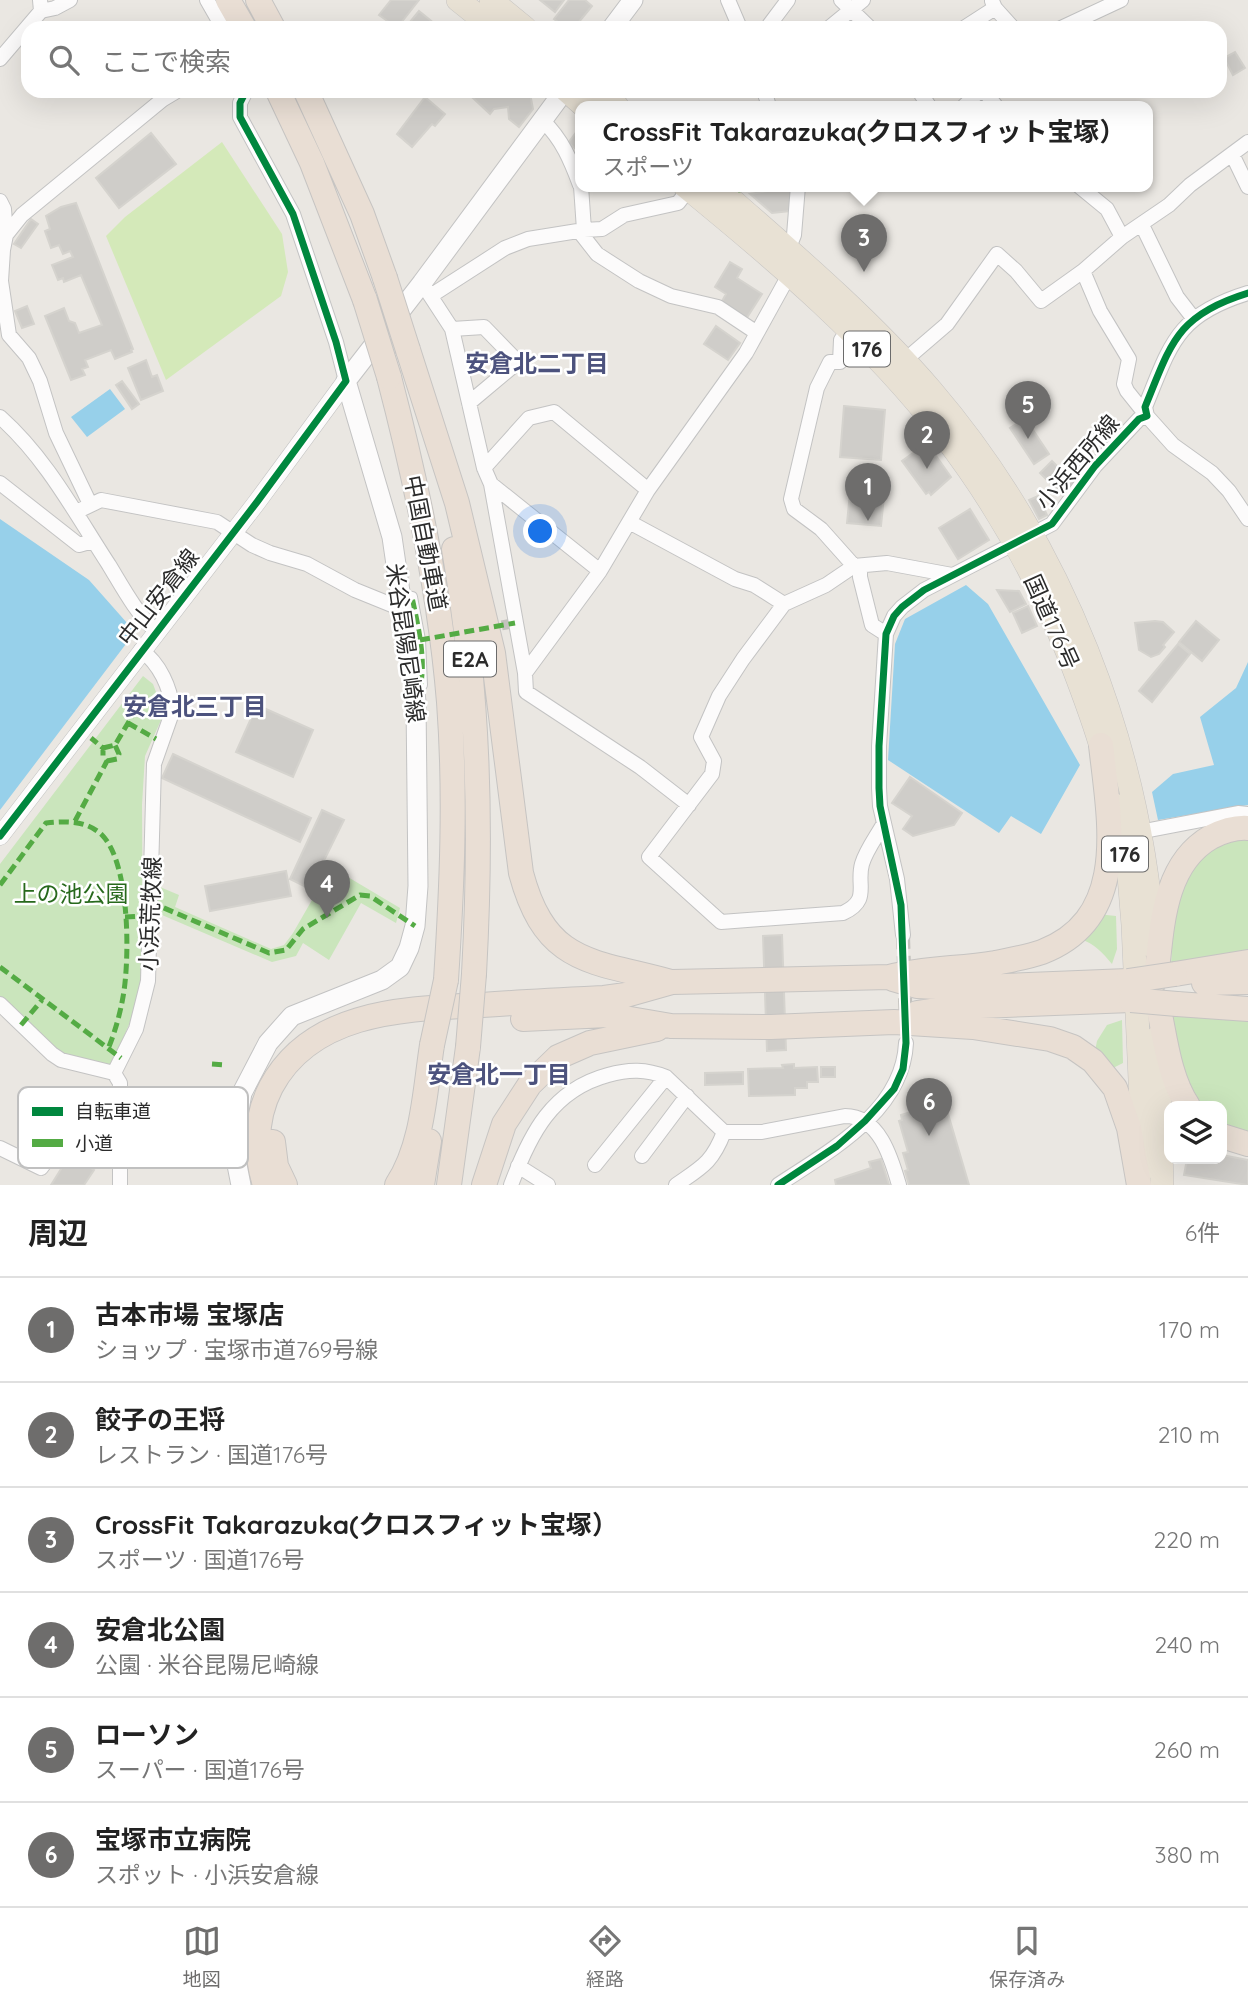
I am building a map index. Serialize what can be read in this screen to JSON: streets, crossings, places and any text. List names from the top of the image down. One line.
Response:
{"streets":{"highway":["176","中国自動車道","国道176号","E2A"],"main road":["米谷昆陽尼崎線"],"street":["小浜西所線","中山安倉線","小浜荒牧線"]},"crossings":[["小浜西所線","国道176号"],["中山安倉線","米谷昆陽尼崎線"],["中山安倉線","小浜荒牧線"]],"districts":["安倉北二丁目","安倉北三丁目","安倉北一丁目"],"parks":["上の池公園"],"legend":["自転車道","小道"],"page":{"search":"ここで検索","popup":["CrossFit Takarazuka(クロスフィット宝塚）","スポーツ"],"pins":["3","5","2","1","4","6"],"heading":["周辺","6件"],"list":[{"mark":"1","name":"古本市場 宝塚店","note":"ショップ · 宝塚市道769号線","value":"170 m"},{"mark":"2","name":"餃子の王将","note":"レストラン · 国道176号","value":"210 m"},{"mark":"3","name":"CrossFit Takarazuka(クロスフィット宝塚）","note":"スポーツ · 国道176号","value":"220 m"},{"mark":"4","name":"安倉北公園","note":"公園 · 米谷昆陽尼崎線","value":"240 m"},{"mark":"5","name":"ローソン","note":"スーパー · 国道176号","value":"260 m"},{"mark":"6","name":"宝塚市立病院","note":"スポット · 小浜安倉線","value":"380 m"}],"nav":["地図","経路","保存済み"]}}
